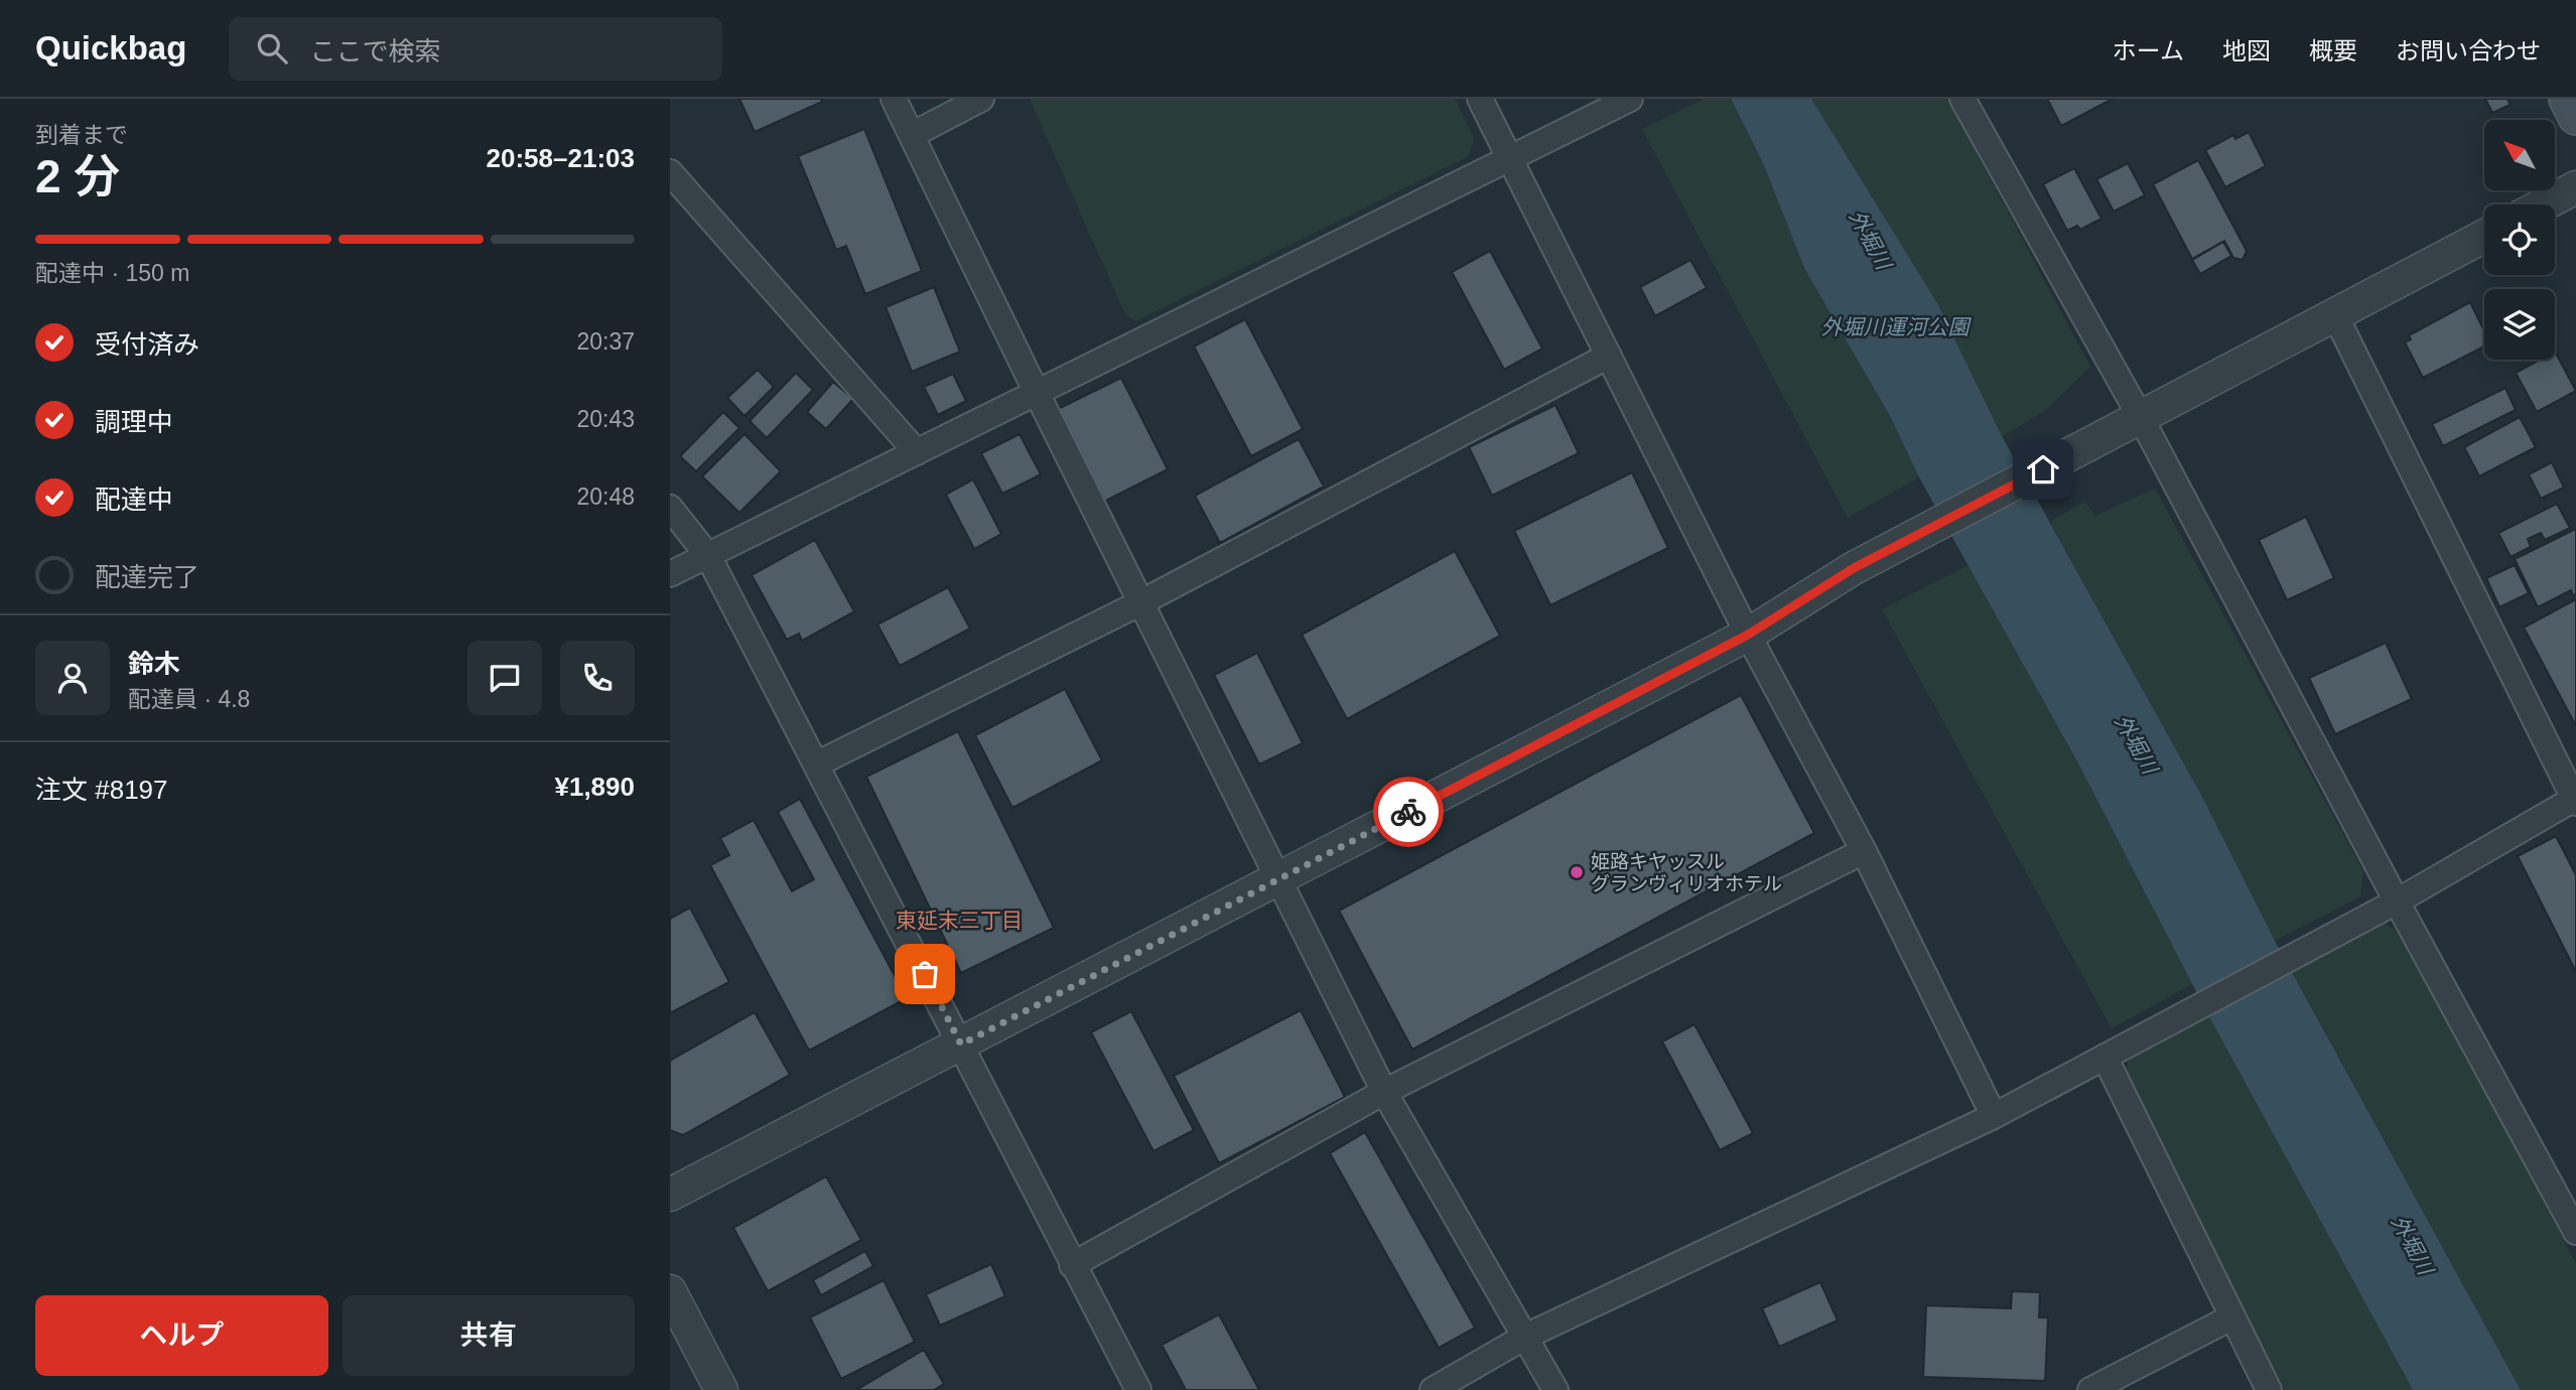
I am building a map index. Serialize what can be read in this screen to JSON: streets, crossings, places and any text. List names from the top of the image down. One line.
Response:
{"districts":["東延末三丁目"],"water":["外堀川","外堀川運河公園"],"places":["姫路キヤッスル グランヴィリオホテル"],"north":"top left","page":{"header":"Quickbag","search":"ここで検索","nav":["ホーム","地図","概要","お問い合わせ"],"heading":["2 分","到着まで","20:58–21:03"],"panel":["鈴木","配達員 · 4.8","注文 #8197","¥1,890"],"bar":"配達中 · 150 m","list":[["受付済み","20:37"],["調理中","20:43"],["配達中","20:48"],"配達完了"],"buttons":["ヘルプ","共有"]}}
